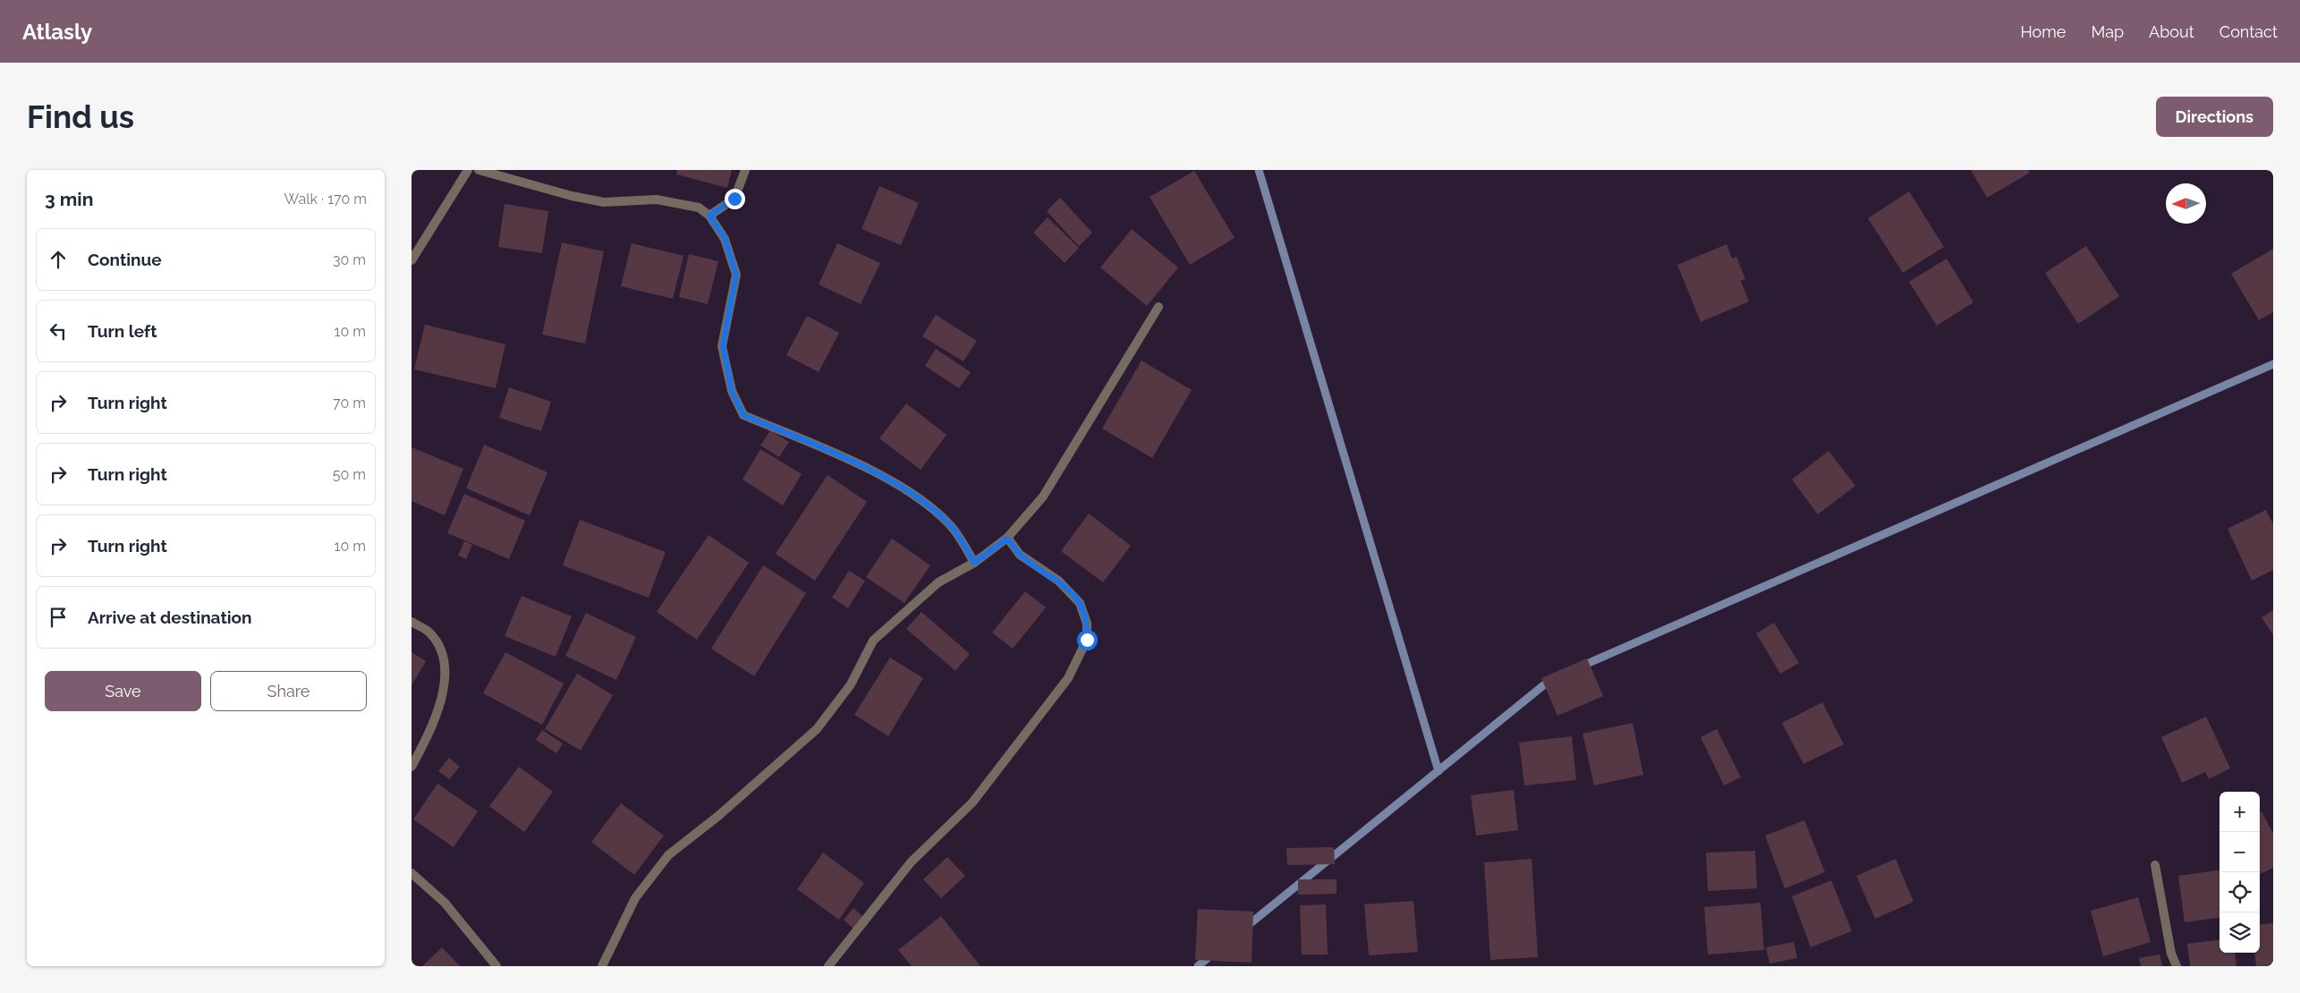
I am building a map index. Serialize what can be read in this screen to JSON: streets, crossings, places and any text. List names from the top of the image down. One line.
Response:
{"north":"left","page":{"header":"Atlasly","nav":["Home","Map","About","Contact"],"buttons":["Directions",["Save","Share"]],"title":"Find us","heading":["3 min","Walk · 170 m"],"list":[["Continue","30 m"],["Turn left","10 m"],["Turn right","70 m"],["Turn right","50 m"],["Turn right","10 m"],"Arrive at destination"],"map_buttons":["+","−"]}}
